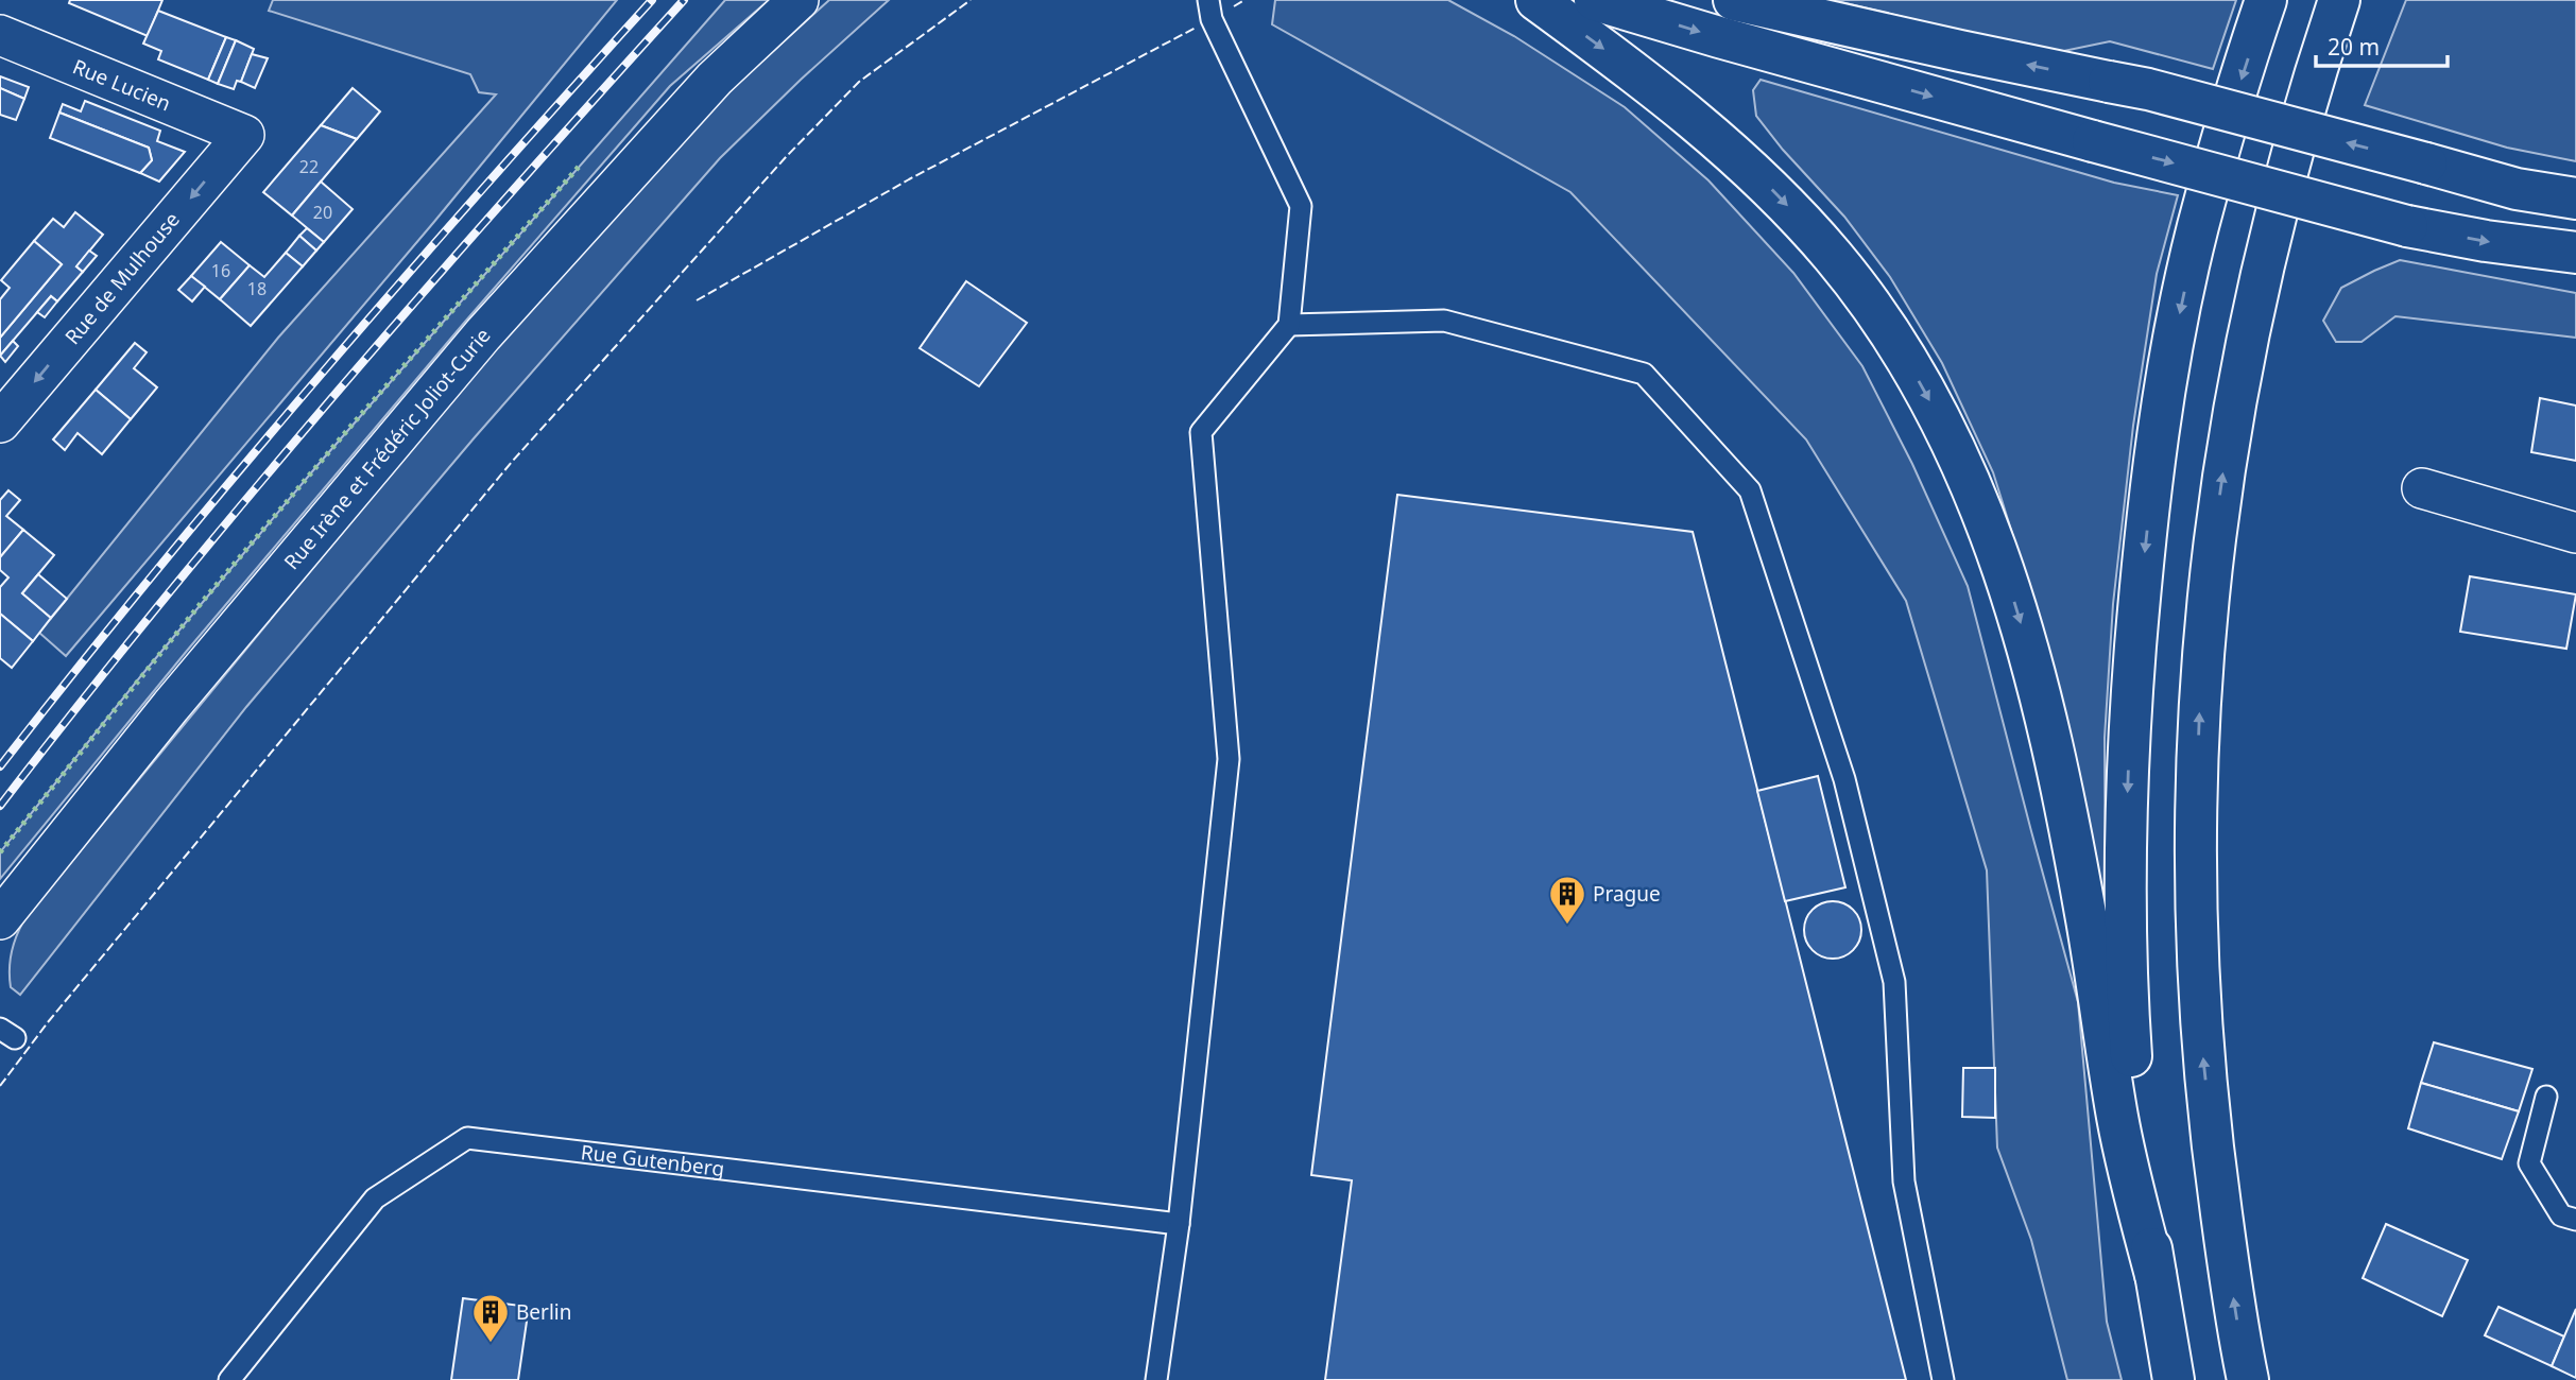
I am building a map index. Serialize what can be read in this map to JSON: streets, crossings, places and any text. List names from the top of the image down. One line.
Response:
{"streets":{"street":["Rue Lucien","Rue de Mulhouse","Rue Irène et Frédéric Joliot-Curie"],"lane":["Rue Gutenberg"]},"crossings":[["Rue Lucien","Rue de Mulhouse"]],"one_way":["Rue de Mulhouse"],"places":{"building":["Prague","Berlin"]},"house_numbers":["22","20","16","18"],"scale_bar":"20 m"}
